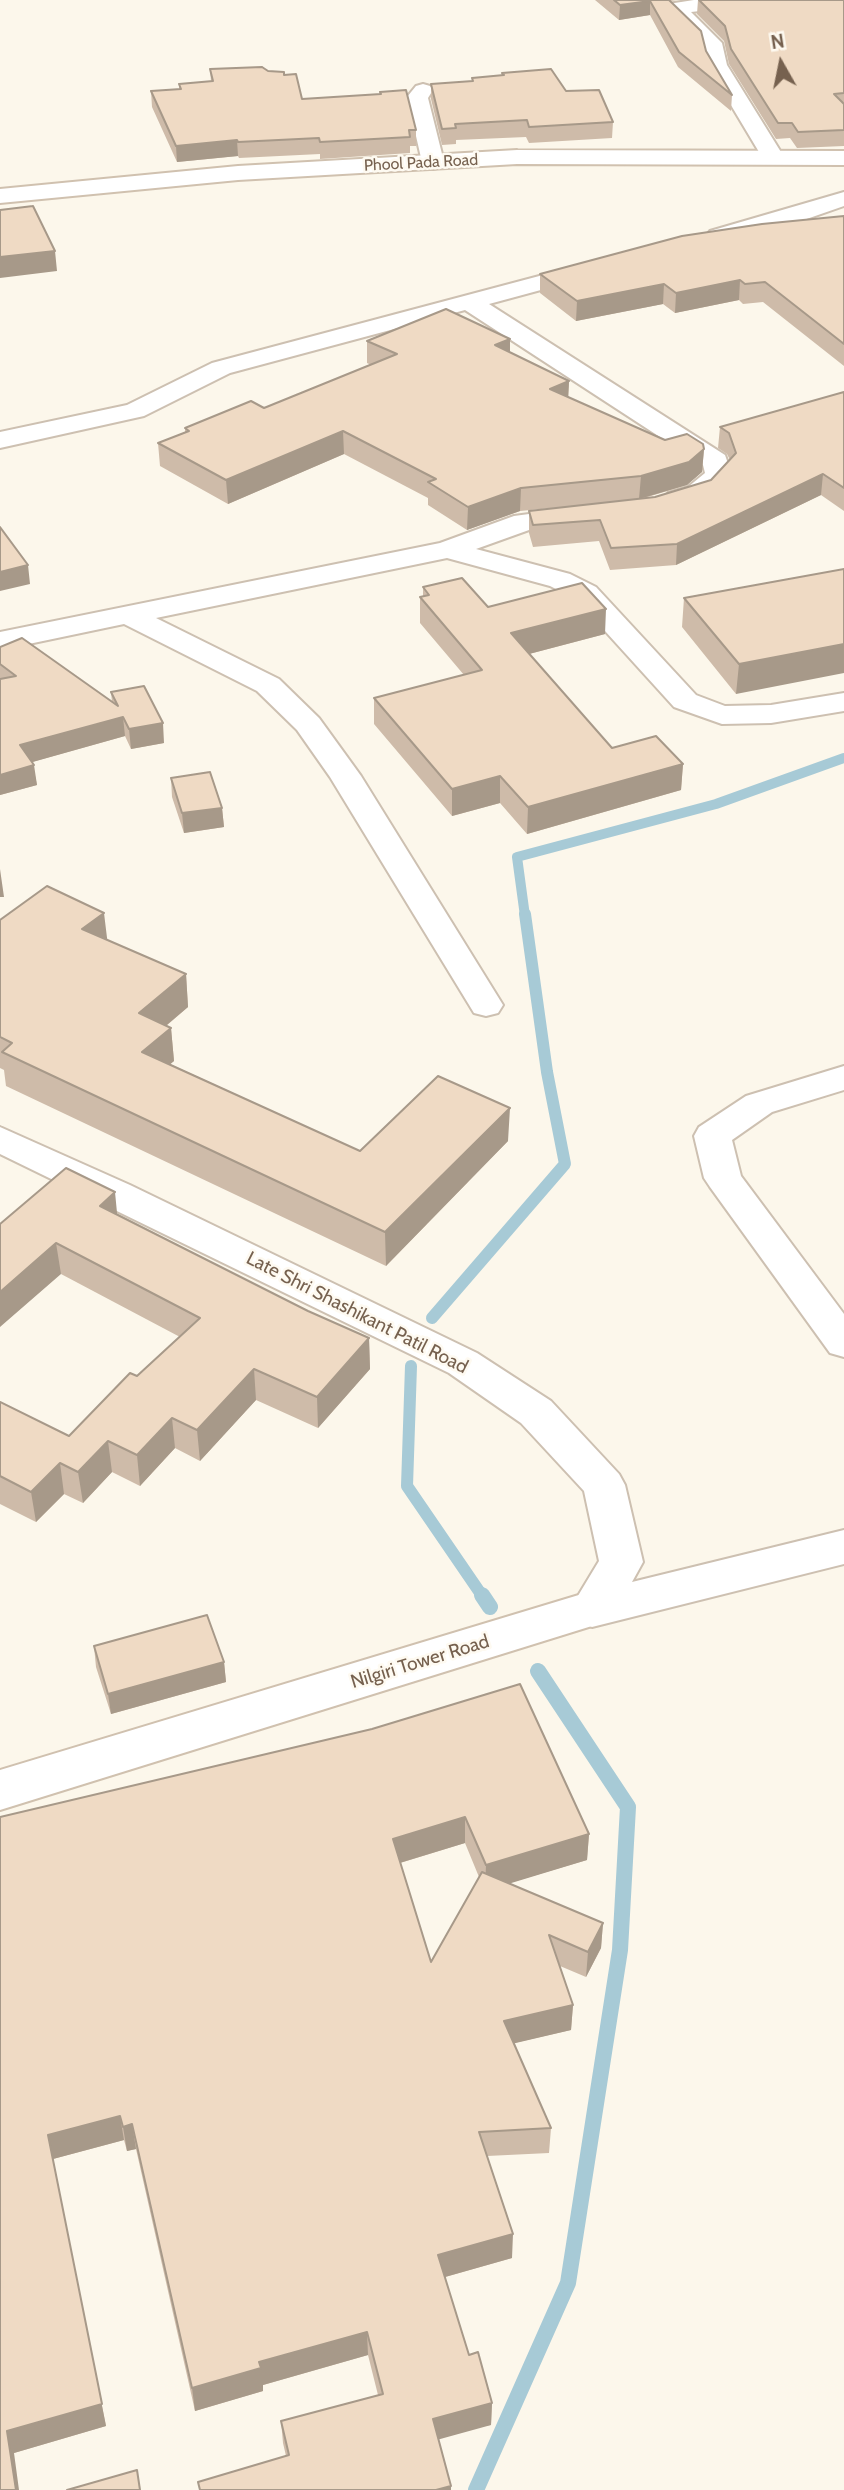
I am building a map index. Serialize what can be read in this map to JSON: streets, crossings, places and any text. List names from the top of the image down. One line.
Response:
{"streets":{"street":["Phool Pada Road","Late Shri Shashikant Patil Road","Nilgiri Tower Road"]},"crossings":[["Late Shri Shashikant Patil Road","Nilgiri Tower Road"]],"north":"top"}
